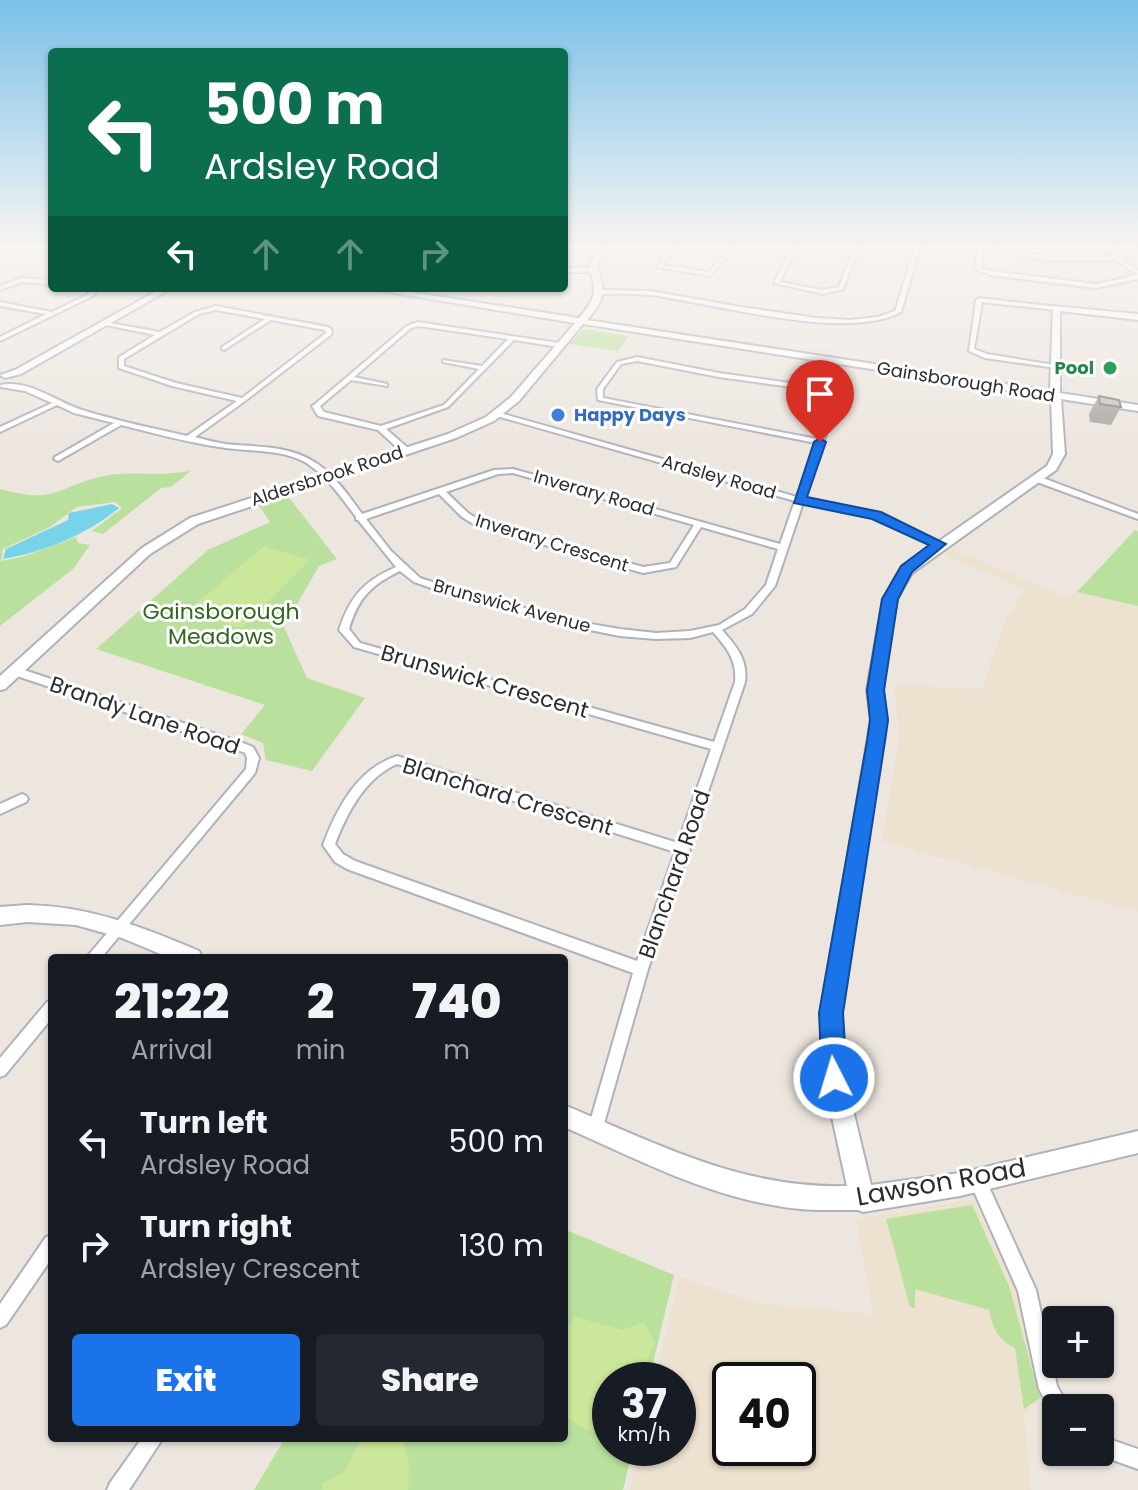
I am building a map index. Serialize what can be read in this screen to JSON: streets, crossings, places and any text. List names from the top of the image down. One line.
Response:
{"streets":{"street":["Gainsborough Road","Aldersbrook Road","Ardsley Road","Inverary Road","Inverary Crescent","Brunswick Avenue","Brunswick Crescent","Brandy Lane Road","Blanchard Crescent","Blanchard Road","Lawson Road"]},"crossings":[["Gainsborough Road","Aldersbrook Road"],["Aldersbrook Road","Ardsley Road"],["Aldersbrook Road","Brunswick Avenue"],["Aldersbrook Road","Brandy Lane Road"],["Ardsley Road","Brunswick Avenue"],["Inverary Road","Inverary Crescent"],["Inverary Road","Brunswick Avenue"],["Brunswick Avenue","Brunswick Crescent"],["Brunswick Avenue","Blanchard Road"],["Brunswick Crescent","Blanchard Road"],["Blanchard Crescent","Blanchard Road"],["Blanchard Road","Lawson Road"]],"parks":["Gainsborough Meadows"],"places":["Pool","Happy Days"],"page":{"turn":["500 m","Ardsley Road"],"eta":["21:22","Arrival","2","min","740","m"],"list":[{"name":"Turn left","note":"Ardsley Road","value":"500 m"},{"name":"Turn right","note":"Ardsley Crescent","value":"130 m"}],"map_buttons":["+","−"],"buttons":["Exit","Share"],"speed":"37 km/h","limit":"40"}}
